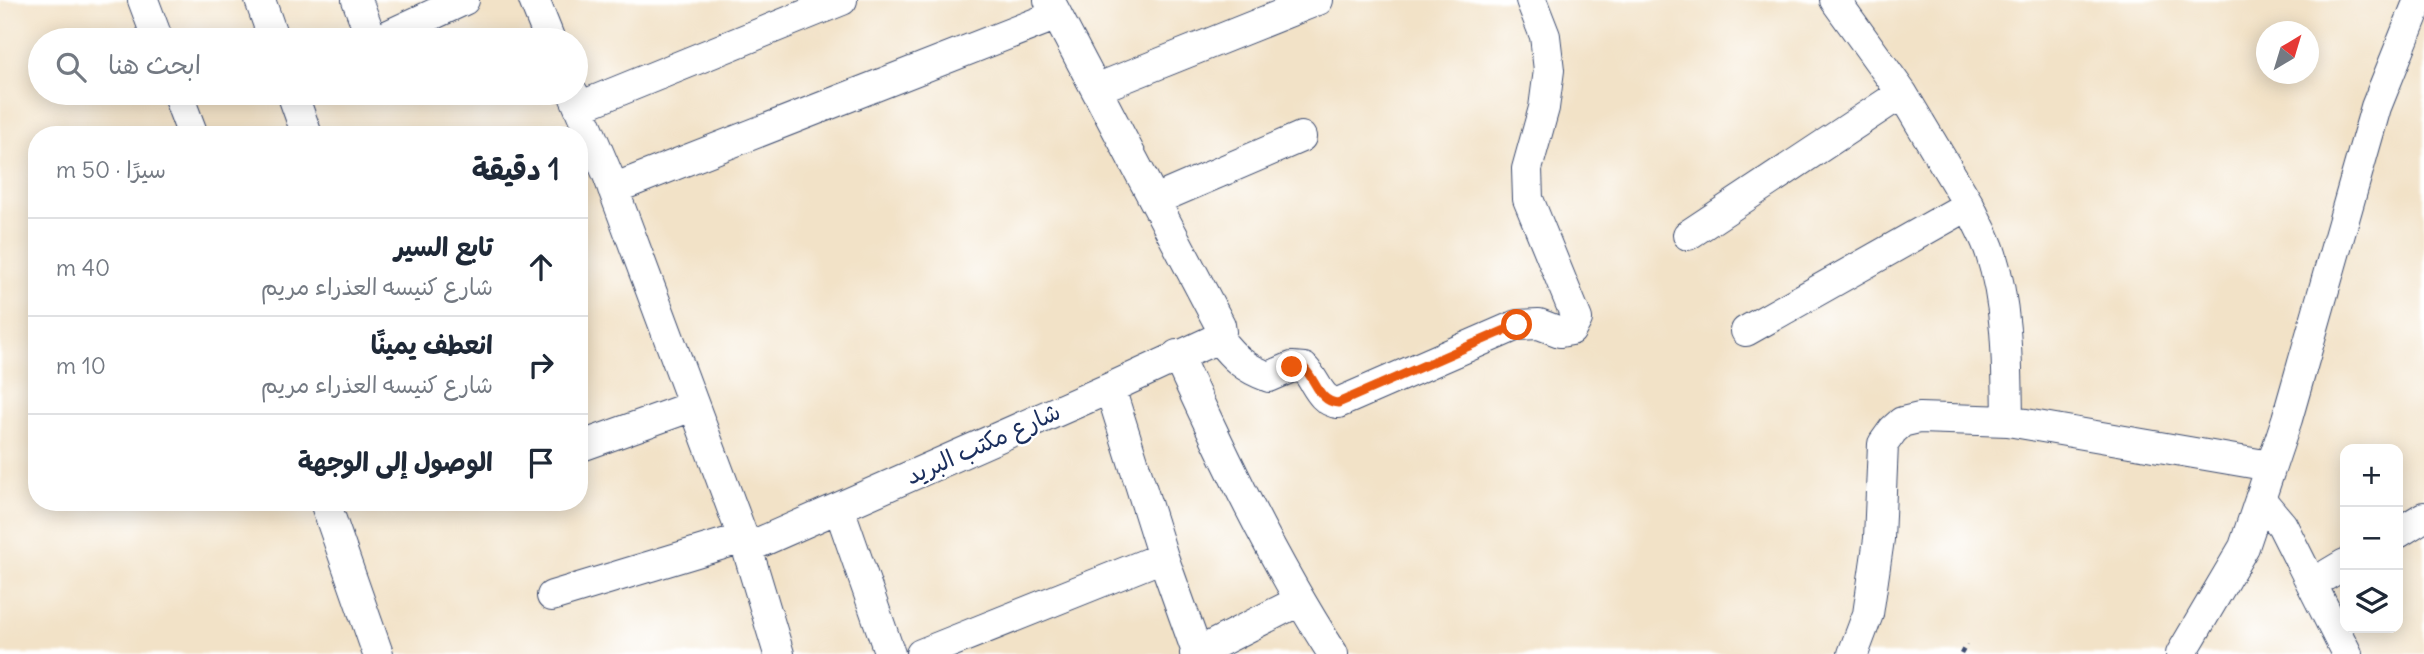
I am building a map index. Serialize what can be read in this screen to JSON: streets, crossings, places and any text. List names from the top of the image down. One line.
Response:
{"streets":{"street":["شارع مكتب البريد"]},"north":"top right","page":{"search":"ابحث هنا","heading":["1 دقيقة","سيرًا · 50 m"],"list":[["تابع السير","شارع كنيسه العذراء مريم","40 m"],["انعطف يمينًا","شارع كنيسه العذراء مريم","10 m"],"الوصول إلى الوجهة"],"map_buttons":["+","−"]}}
